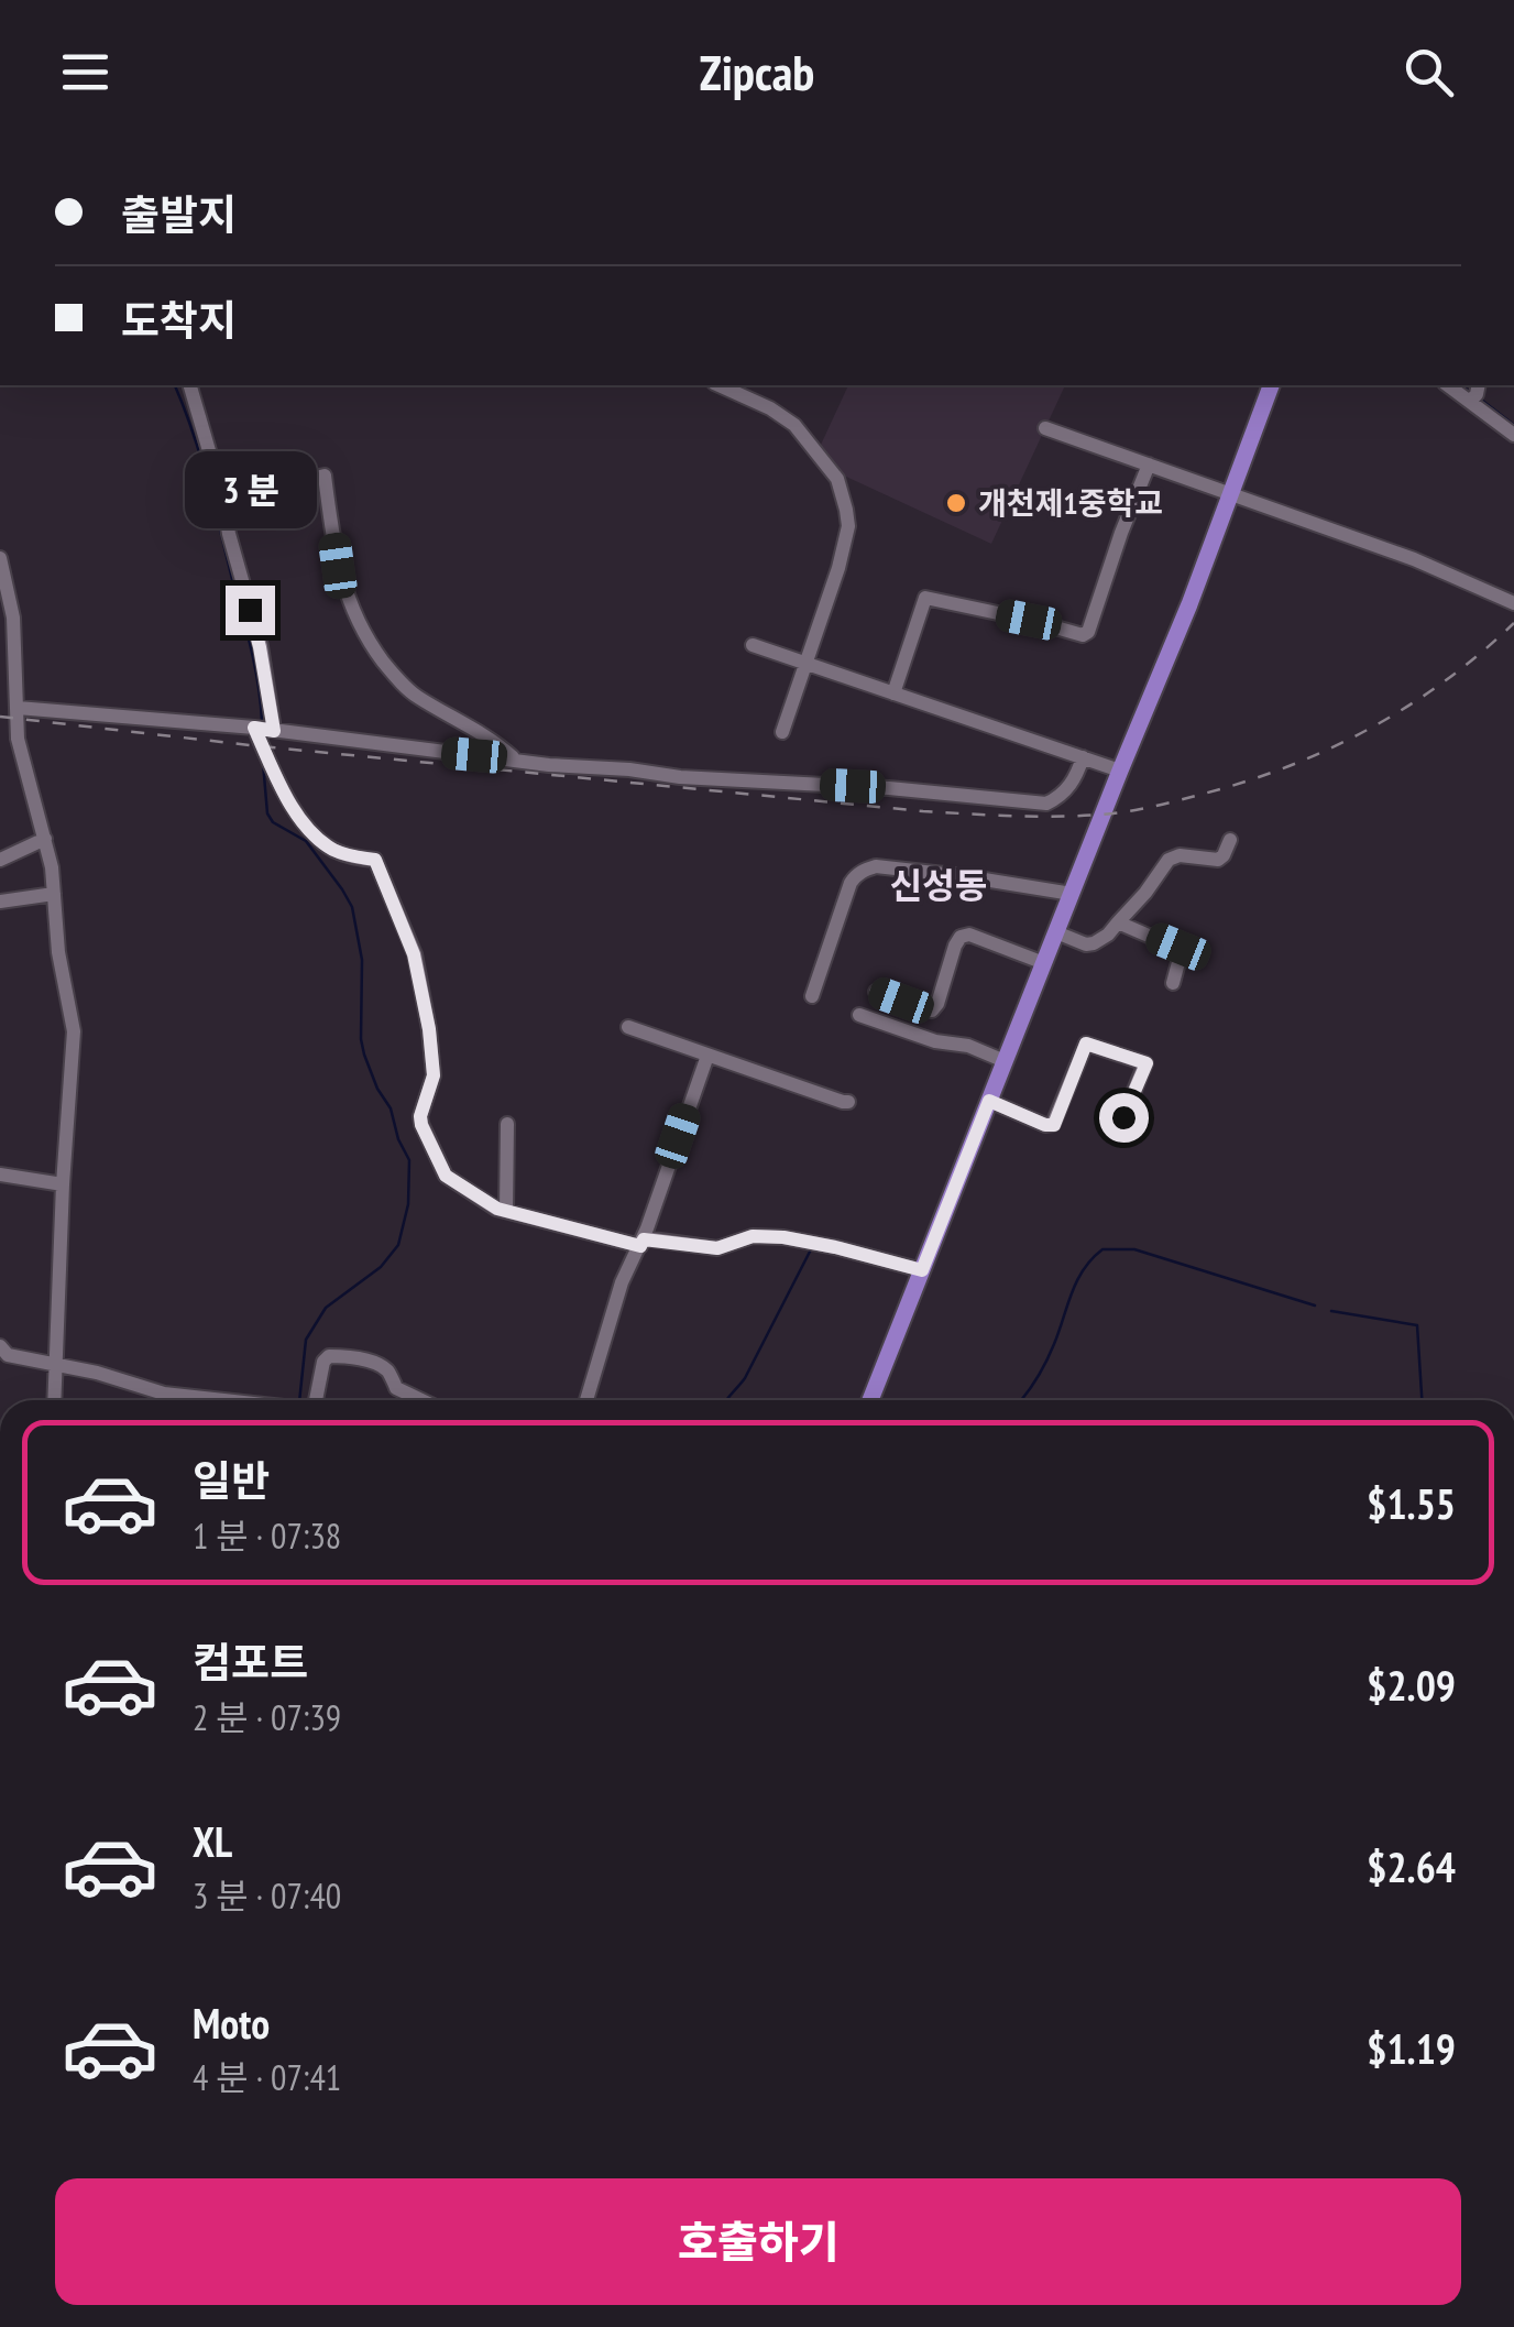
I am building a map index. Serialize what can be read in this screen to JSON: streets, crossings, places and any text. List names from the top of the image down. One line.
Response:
{"districts":["신성동"],"places":["개천제1중학교"],"page":{"header":"Zipcab","banner":["출발지","도착지"],"bubble":"3 분","list":[{"name":"일반","note":"1 분 · 07:38","value":"$1.55"},{"name":"컴포트","note":"2 분 · 07:39","value":"$2.09"},{"name":"XL","note":"3 분 · 07:40","value":"$2.64"},{"name":"Moto","note":"4 분 · 07:41","value":"$1.19"}],"buttons":"호출하기"}}
